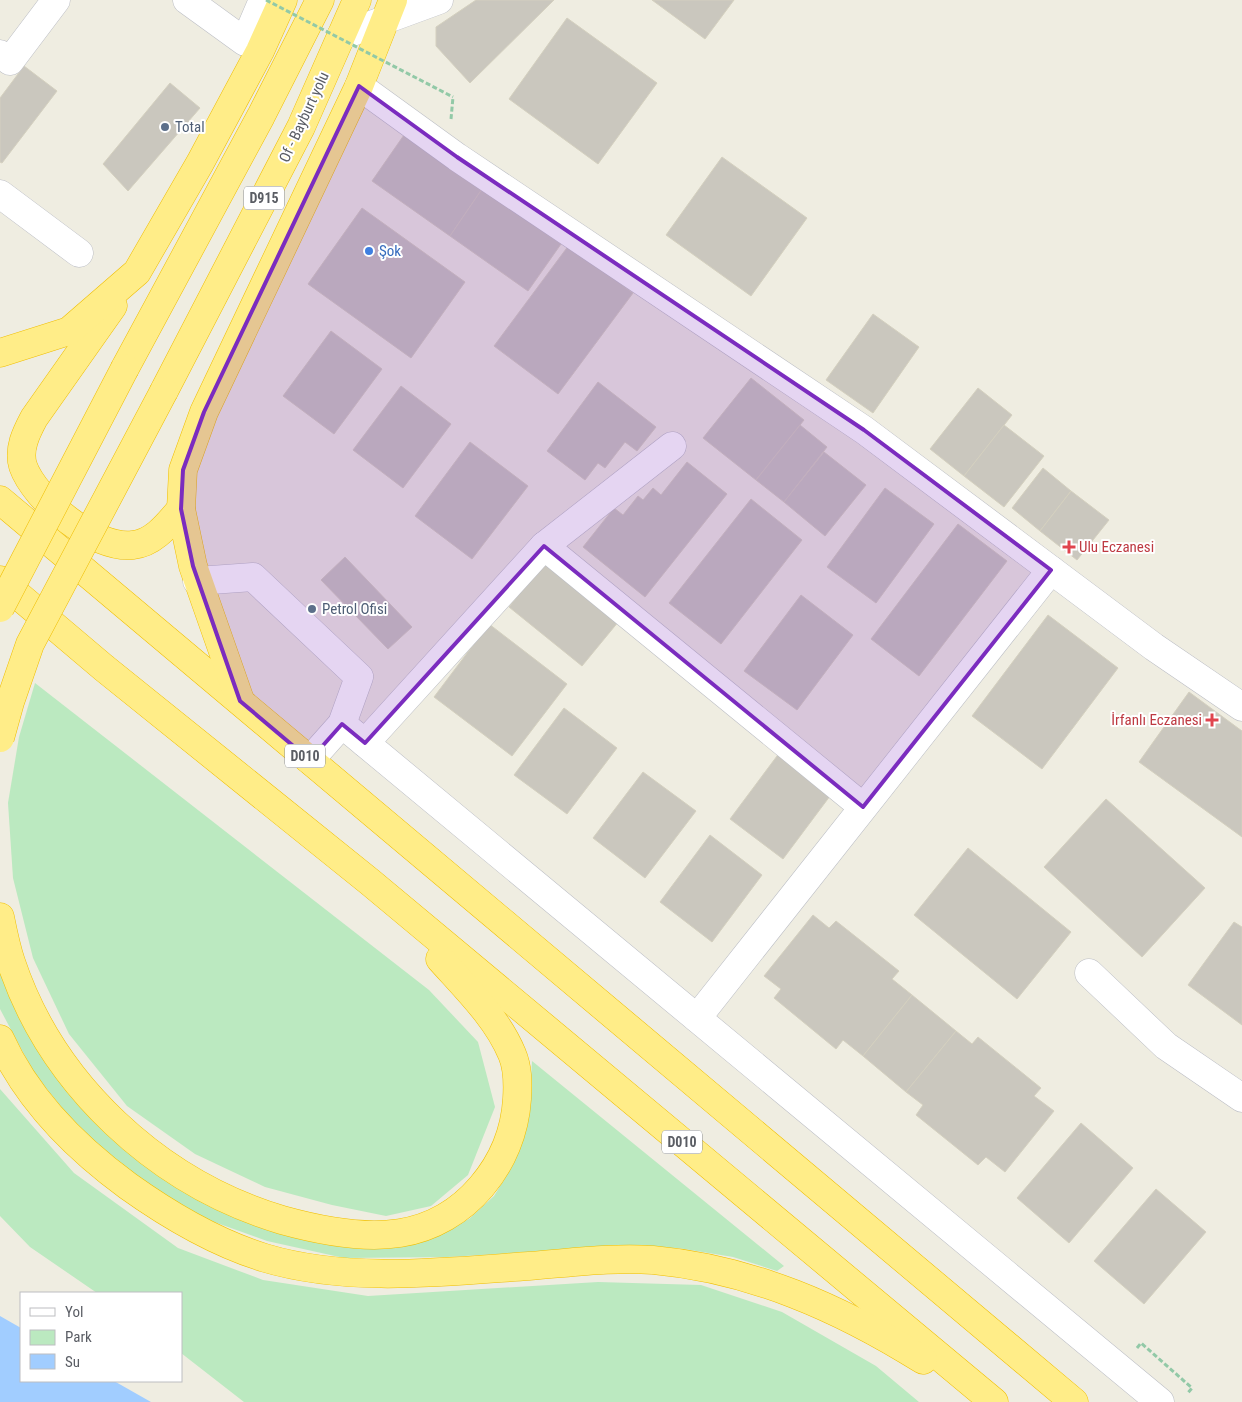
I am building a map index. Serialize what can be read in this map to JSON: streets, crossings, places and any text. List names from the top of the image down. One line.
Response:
{"streets":{"highway":["Of - Bayburt yolu","D915","D010"]},"places":{"other":["Total","Şok","Petrol Ofisi"],"health":["Ulu Eczanesi","İrfanlı Eczanesi"]},"legend":["Yol","Park","Su"]}
